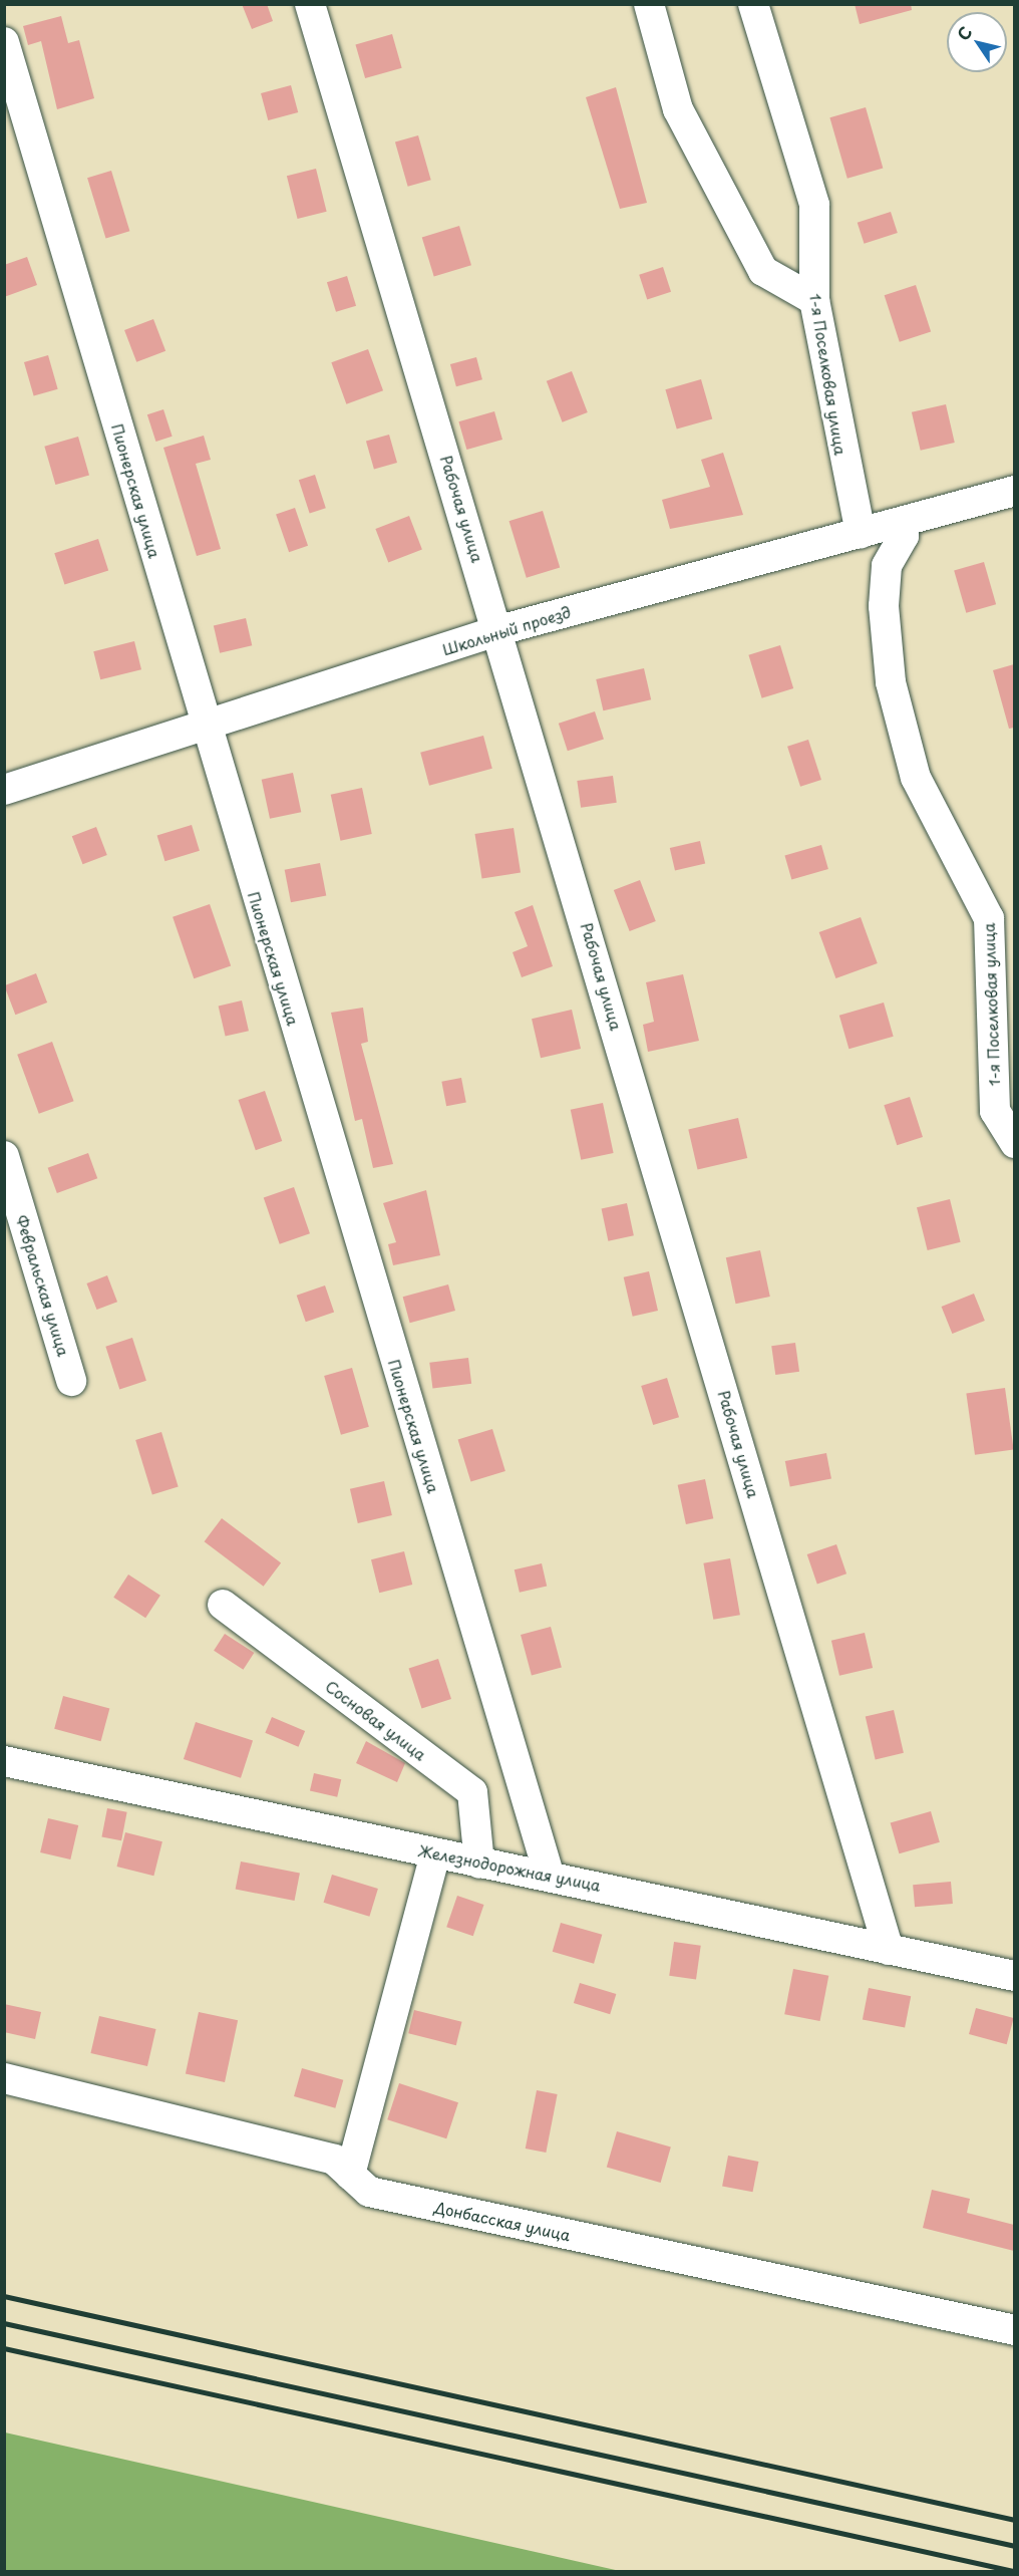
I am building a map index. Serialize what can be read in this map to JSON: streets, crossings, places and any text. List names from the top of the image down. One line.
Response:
{"streets":{"street":["1-я Поселковая улица","Пионерская улица","Рабочая улица","Школьный проезд","Февральская улица","Сосновая улица","Железнодорожная улица","Донбасская улица"]},"crossings":[["1-я Поселковая улица","Школьный проезд"],["Пионерская улица","Школьный проезд"],["Пионерская улица","Железнодорожная улица"],["Рабочая улица","Школьный проезд"],["Рабочая улица","Железнодорожная улица"]],"north":"top left"}
